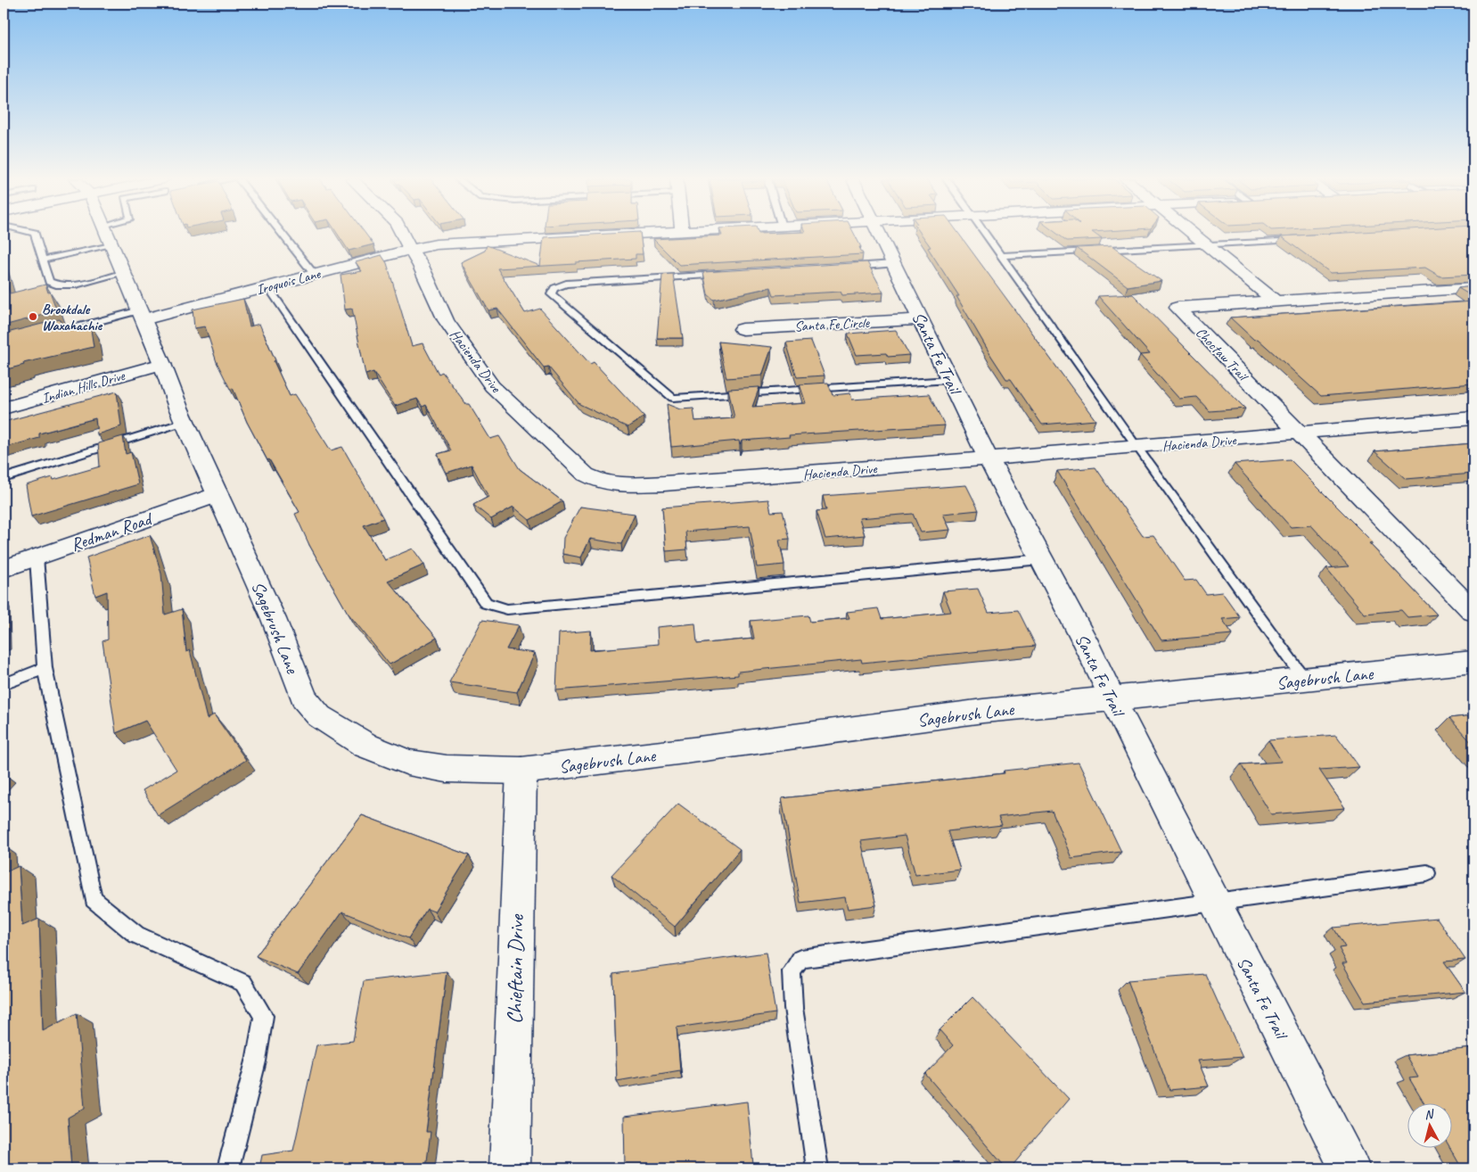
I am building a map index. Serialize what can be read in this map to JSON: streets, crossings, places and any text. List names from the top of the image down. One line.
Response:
{"streets":{"street":["Iroquois Lane","Santa Fe Circle","Santa Fe Trail","Choctaw Trail","Hacienda Drive","Indian Hills Drive","Redman Road","Sagebrush Lane","Chieftain Drive"]},"crossings":[["Iroquois Lane","Hacienda Drive"],["Iroquois Lane","Sagebrush Lane"],["Santa Fe Circle","Santa Fe Trail"],["Santa Fe Trail","Hacienda Drive"],["Santa Fe Trail","Sagebrush Lane"],["Choctaw Trail","Hacienda Drive"],["Indian Hills Drive","Sagebrush Lane"],["Redman Road","Sagebrush Lane"],["Sagebrush Lane","Chieftain Drive"]],"places":["Brookdale Waxahachie"],"north":"top"}
